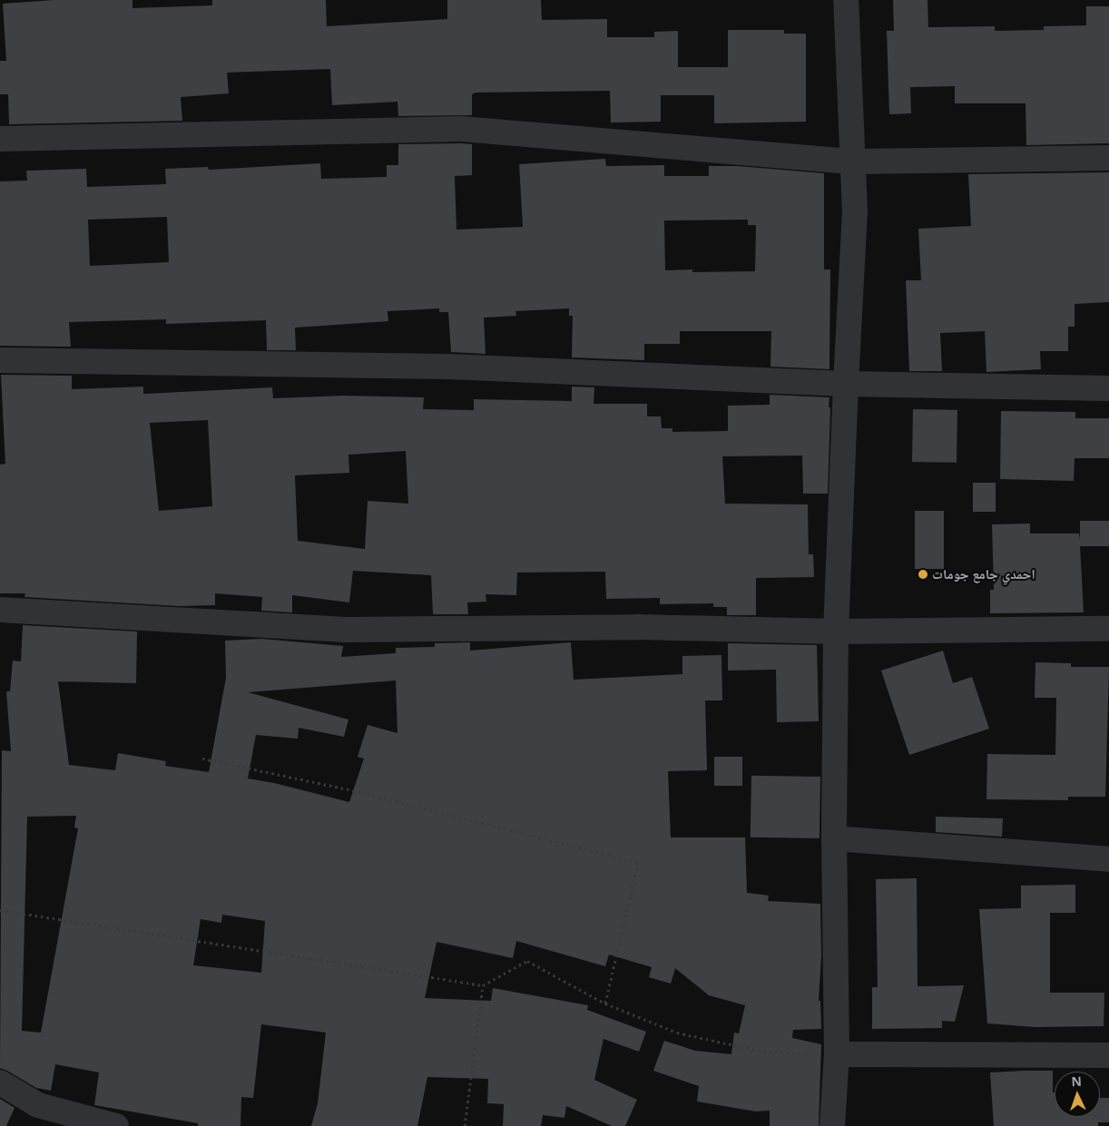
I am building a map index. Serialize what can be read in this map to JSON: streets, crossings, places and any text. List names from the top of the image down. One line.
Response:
{"places":["احمدي جامع جومات"],"north":"top"}
